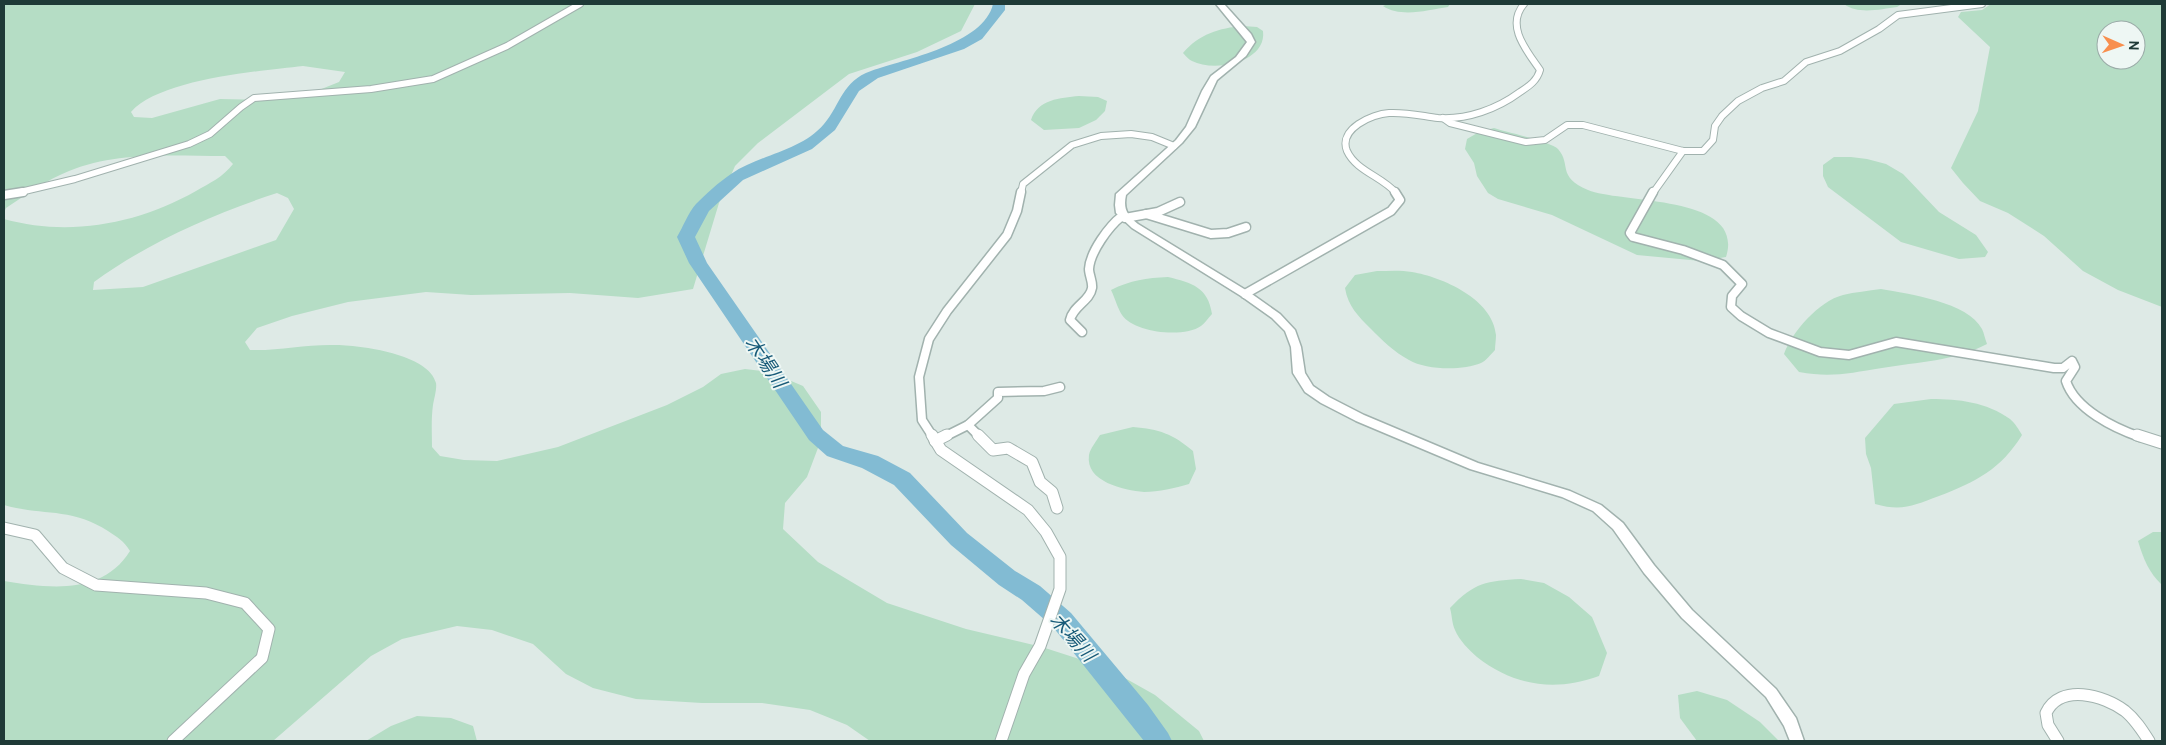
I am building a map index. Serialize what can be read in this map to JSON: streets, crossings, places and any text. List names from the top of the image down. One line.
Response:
{"water":["木場川"],"north":"right"}
